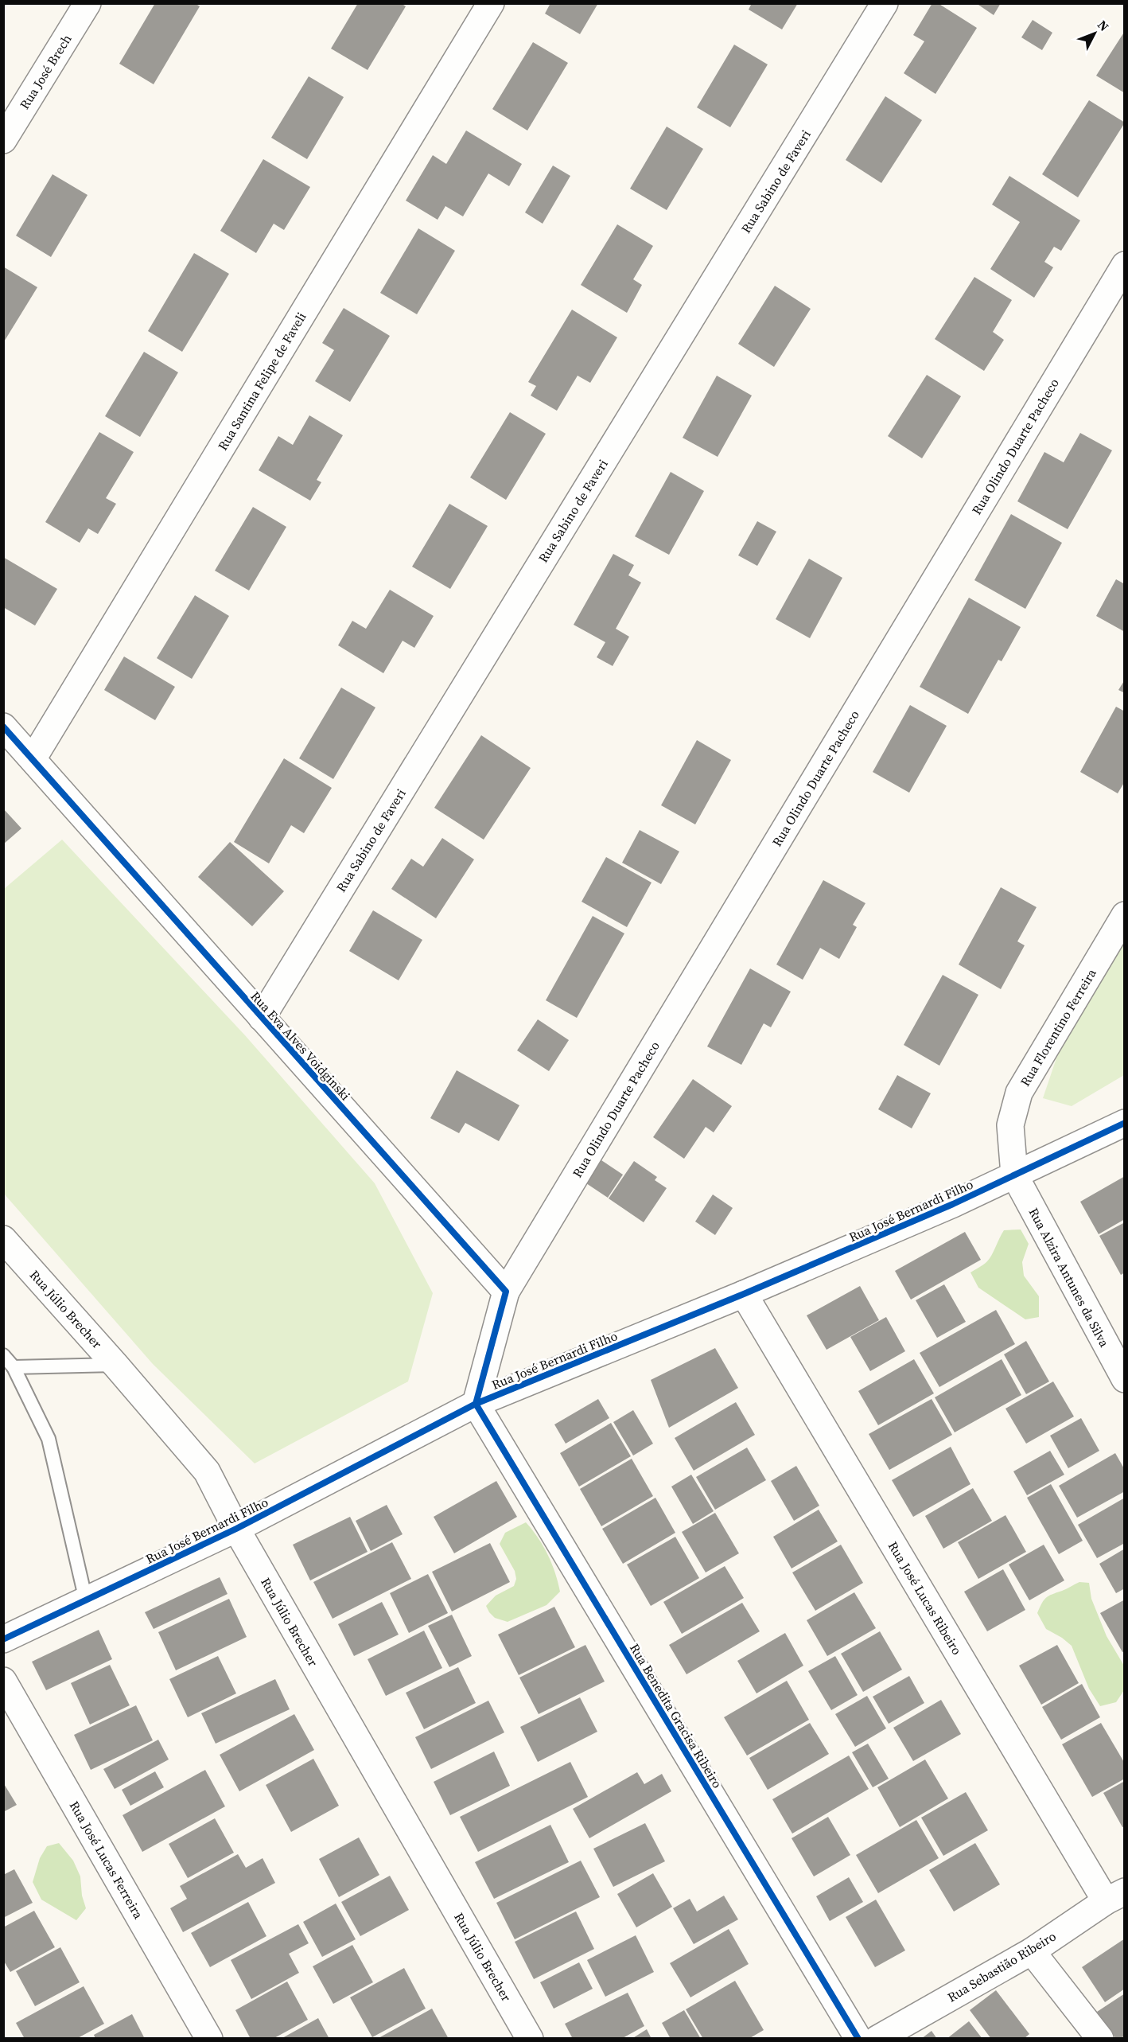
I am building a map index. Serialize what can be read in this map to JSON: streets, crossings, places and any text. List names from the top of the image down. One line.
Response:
{"streets":{"street":["Rua José Brech","Rua Sabino de Faveri","Rua Santina Felipe de Faveli","Rua Olindo Duarte Pacheco","Rua Florentino Ferreira","Rua Eva Alves Voidginski","Rua José Bernardi Filho","Rua Alzira Antunes da Silva","Rua Júlio Brecher","Rua José Lucas Ribeiro","Rua Benedita Gracisa Ribeiro","Rua José Lucas Ferreira","Rua Sebastião Ribeiro"]},"crossings":[["Rua Sabino de Faveri","Rua Eva Alves Voidginski"],["Rua Santina Felipe de Faveli","Rua Eva Alves Voidginski"],["Rua Olindo Duarte Pacheco","Rua Eva Alves Voidginski"],["Rua Florentino Ferreira","Rua José Bernardi Filho"],["Rua Florentino Ferreira","Rua Alzira Antunes da Silva"],["Rua José Bernardi Filho","Rua Alzira Antunes da Silva"],["Rua José Bernardi Filho","Rua Júlio Brecher"],["Rua José Bernardi Filho","Rua José Lucas Ribeiro"],["Rua José Bernardi Filho","Rua Benedita Gracisa Ribeiro"],["Rua José Lucas Ribeiro","Rua Sebastião Ribeiro"]],"north":"top right"}
